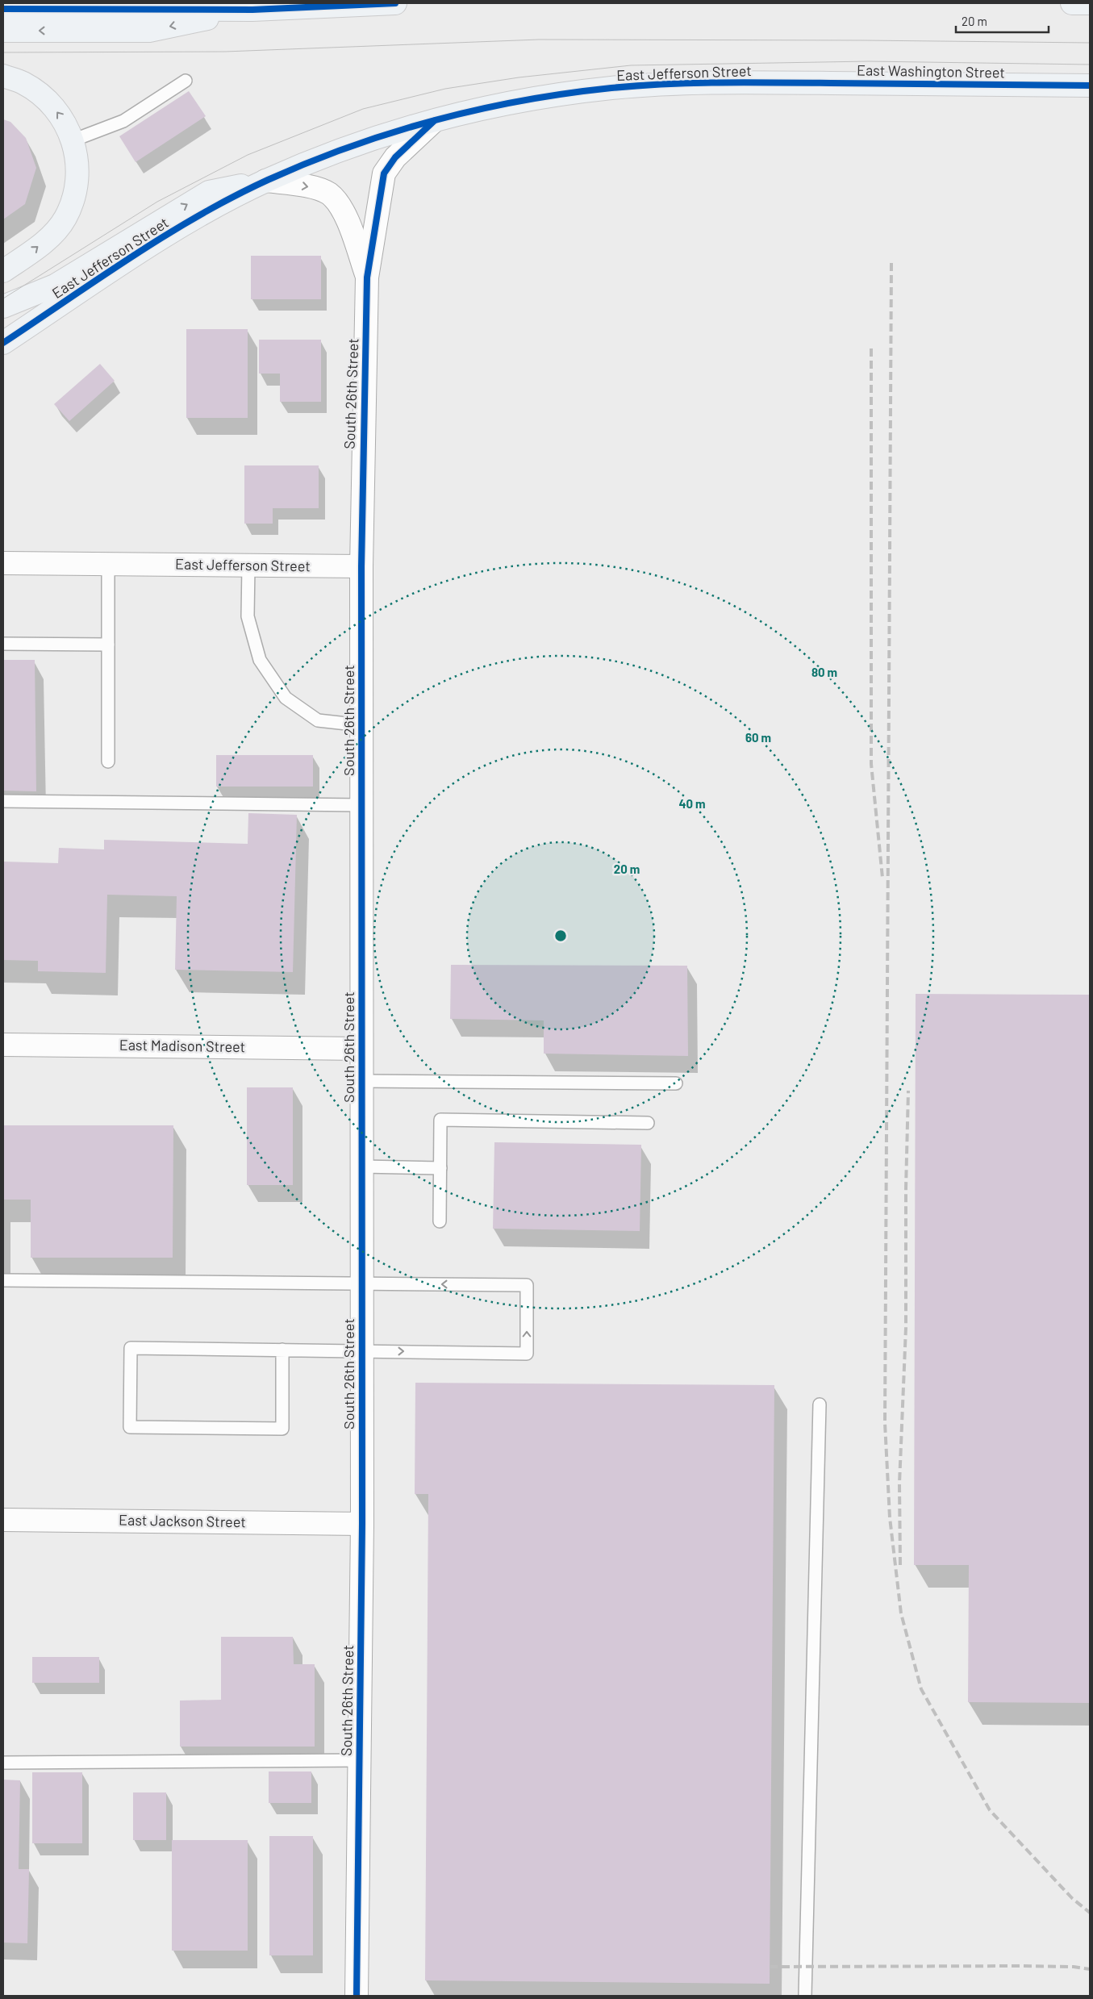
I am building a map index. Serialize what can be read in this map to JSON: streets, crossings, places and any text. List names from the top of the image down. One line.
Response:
{"streets":{"main road":["East Washington Street","East Jefferson Street"],"street":["South 26th Street","East Madison Street","East Jackson Street"]},"crossings":[["East Washington Street","East Jefferson Street"],["East Jefferson Street","South 26th Street"],["South 26th Street","East Madison Street"],["South 26th Street","East Jackson Street"]],"scale_bar":"20 m","rings":["80 m","60 m","40 m","20 m"]}
